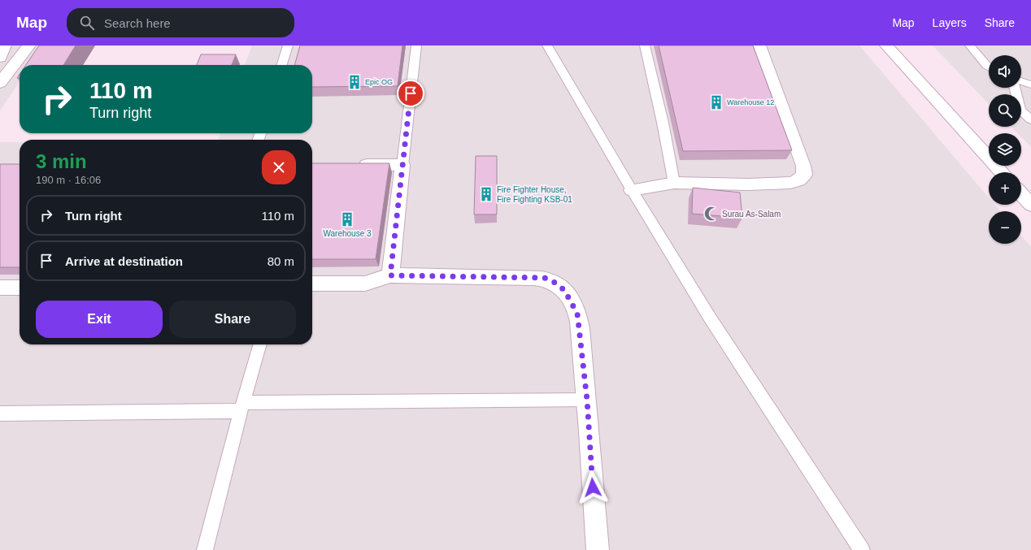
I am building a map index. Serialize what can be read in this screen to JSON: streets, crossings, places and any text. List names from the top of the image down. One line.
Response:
{"places":{"building":["Epic OG","Warehouse 12","Fire Fighter House, Fire Fighting KSB-01","Warehouse 3"],"mosque":["Surau As-Salam"]},"page":{"header":"Map","search":"Search here","nav":["Map","Layers","Share"],"map_buttons":["+","−"],"turn":["110 m","Turn right"],"heading":["3 min","190 m · 16:06"],"list":[{"name":"Turn right","value":"110 m"},{"name":"Arrive at destination","value":"80 m"}],"buttons":["Exit","Share"]}}
